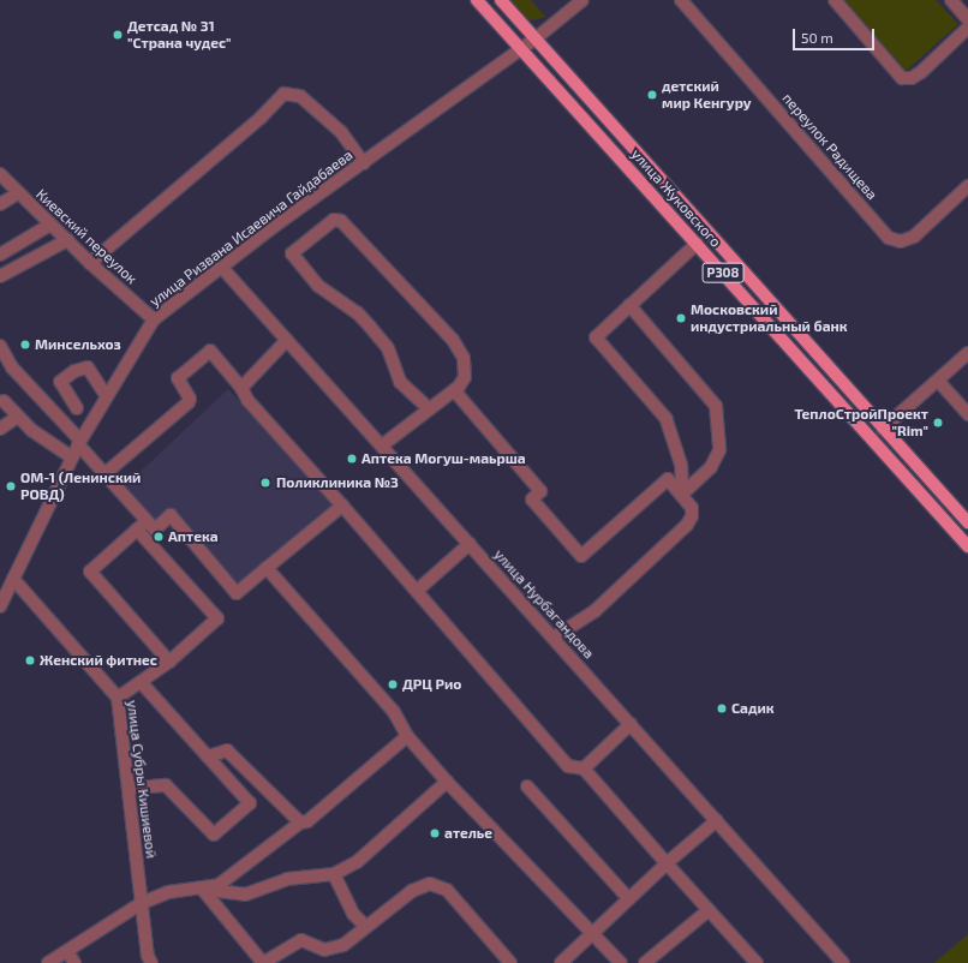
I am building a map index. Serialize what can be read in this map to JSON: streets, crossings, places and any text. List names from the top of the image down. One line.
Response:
{"streets":{"main road":["улица Жуковского","P308"],"street":["переулок Радищева","улица Ризвана Исаевича Гайдабаева","Киевский переулок","улица Нурбагандова","улица Субры Кишиевой"]},"crossings":[["улица Жуковского","улица Ризвана Исаевича Гайдабаева"],["улица Ризвана Исаевича Гайдабаева","Киевский переулок"],["улица Ризвана Исаевича Гайдабаева","P308"],["улица Ризвана Исаевича Гайдабаева","улица Нурбагандова"],["улица Ризвана Исаевича Гайдабаева","улица Субры Кишиевой"]],"places":["Детсад № 31 \"Страна чудес\"","детский мир Кенгуру","Московский индустриальный банк","Минсельхоз","ТеплоСтройПроект \"Rim\"","Аптека Могуш-маьрша","Поликлиника №3","ОМ-1 (Ленинский РОВД)","Аптека","Женский фитнес","ДРЦ Рио","Садик","ателье"],"scale_bar":"50 m"}
